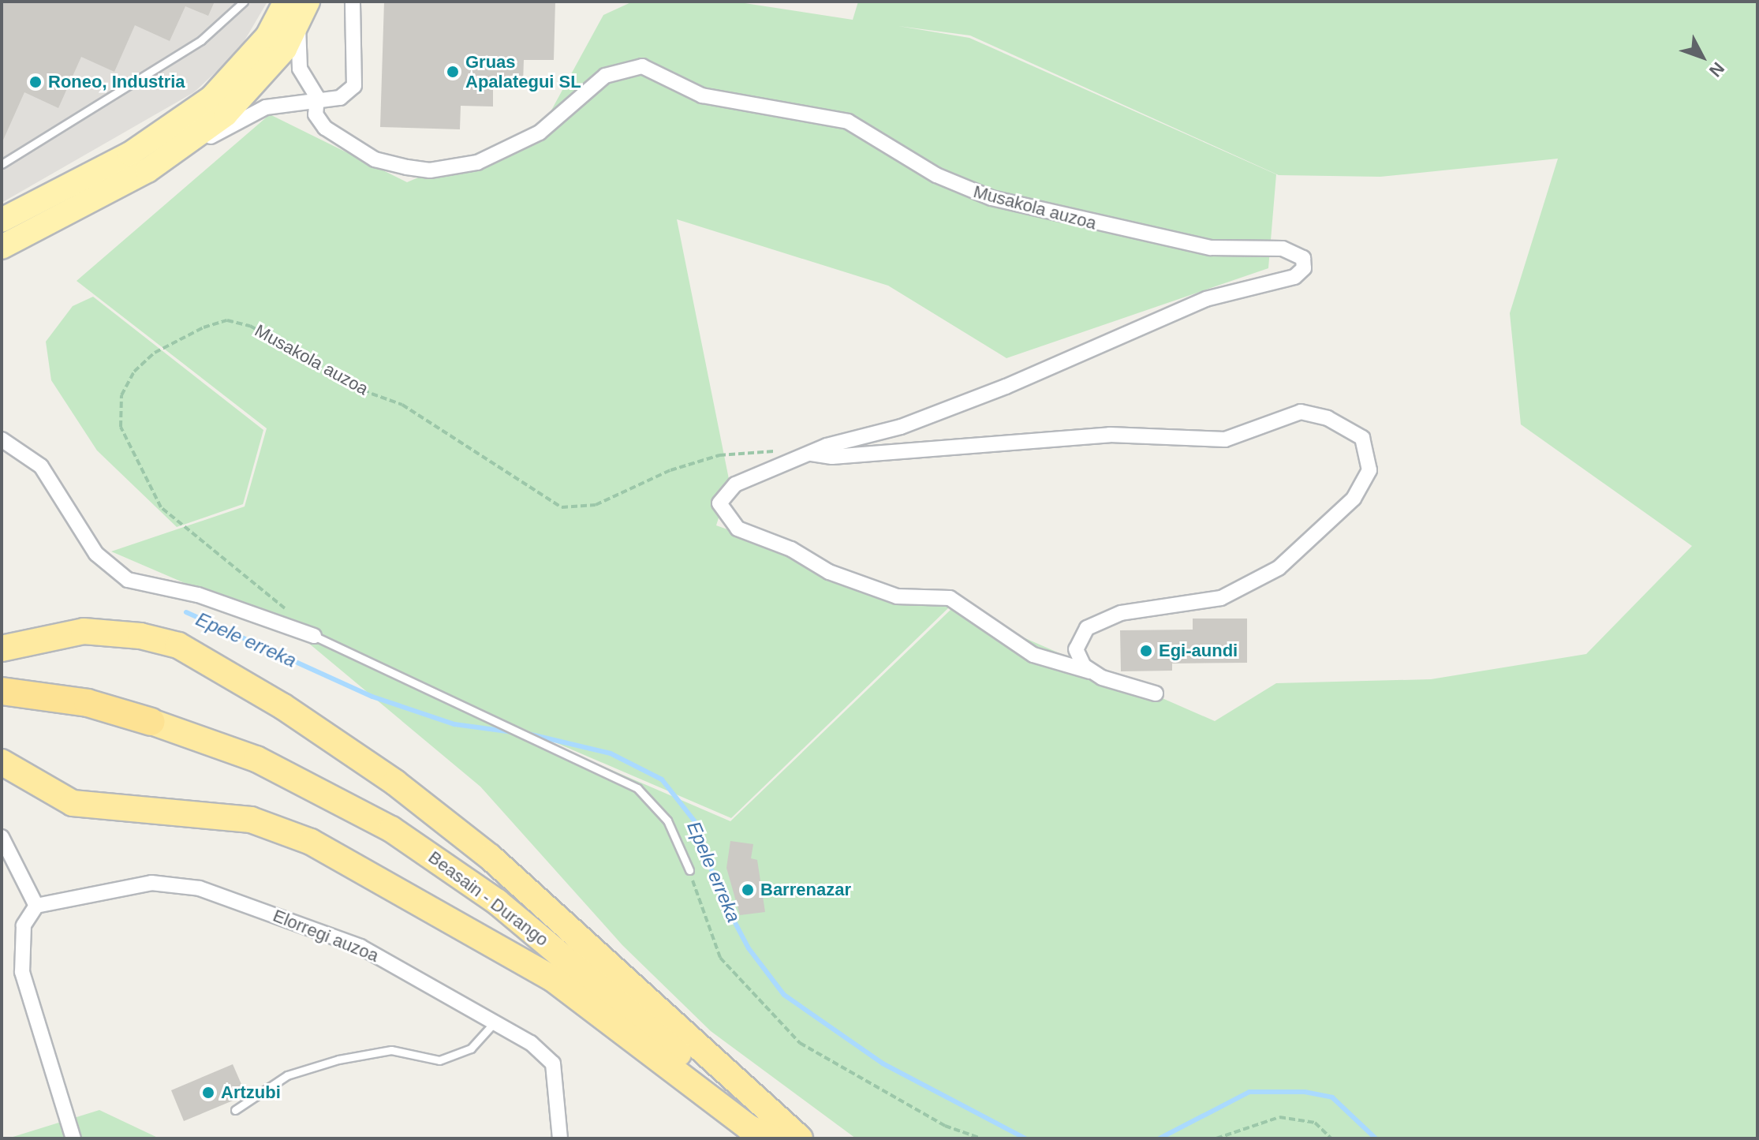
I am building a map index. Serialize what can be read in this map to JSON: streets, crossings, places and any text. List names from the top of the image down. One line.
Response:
{"streets":{"highway":["Beasain - Durango"],"street":["Musakola auzoa","Elorregi auzoa"]},"water":["Epele erreka"],"places":["Gruas Apalategui SL","Roneo, Industria","Egi-aundi","Barrenazar","Artzubi"],"north":"bottom right"}
